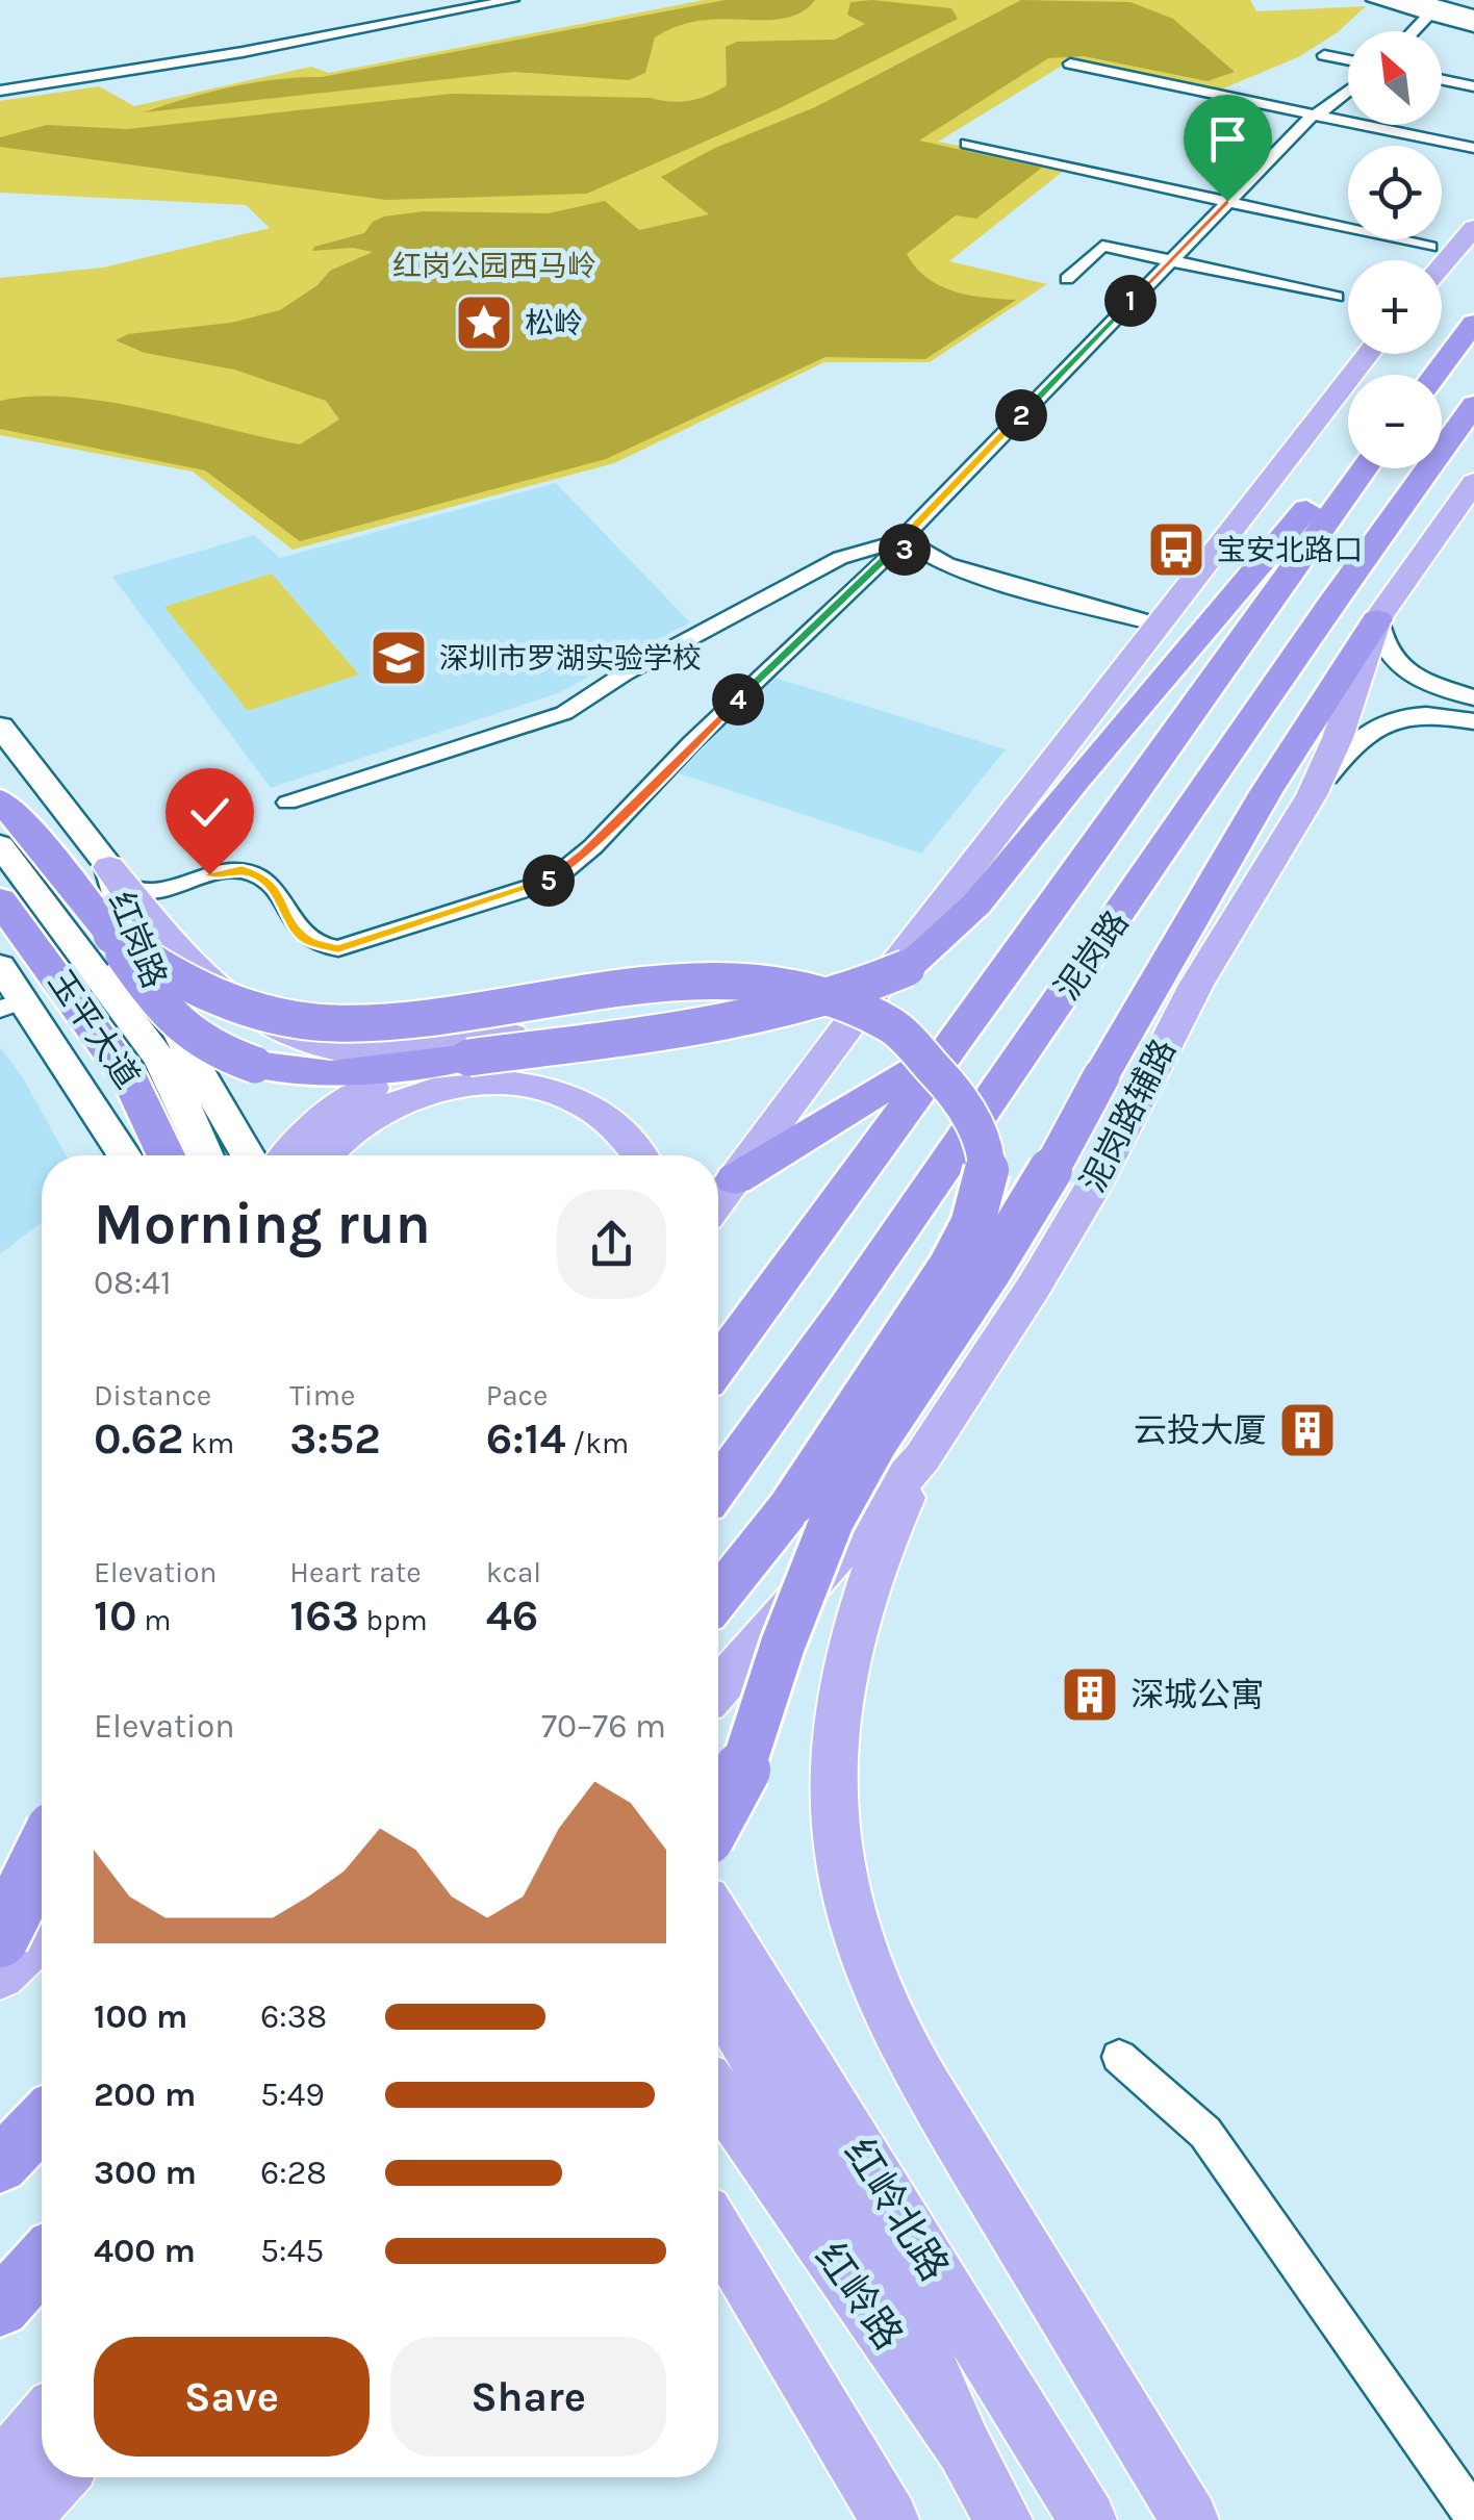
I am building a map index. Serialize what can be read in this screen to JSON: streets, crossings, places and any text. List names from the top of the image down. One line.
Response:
{"streets":{"highway":["泥岗路","玉平大道"],"main road":["红岗路","泥岗路辅路","红岭北路","红岭路"]},"parks":["红岗公园西马岭"],"places":{"place":["松岭"],"bus stop":["宝安北路口"],"school or university":["深圳市罗湖实验学校"],"building":["云投大厦","深城公寓"]},"north":"top left","page":{"map_buttons":["+","−"],"pins":["1","2","3","4","5"],"heading":["Morning run","08:41"],"stats":[["Distance","0.62 km"],["Time","3:52"],["Pace","6:14 /km"],["Elevation","10 m"],["Heart rate","163 bpm"],["kcal","46"]],"chart":["Elevation","70–76 m"],"list":[{"name":"100 m","note":"6:38"},{"name":"200 m","note":"5:49"},{"name":"300 m","note":"6:28"},{"name":"400 m","note":"5:45"}],"buttons":["Save","Share"]}}
